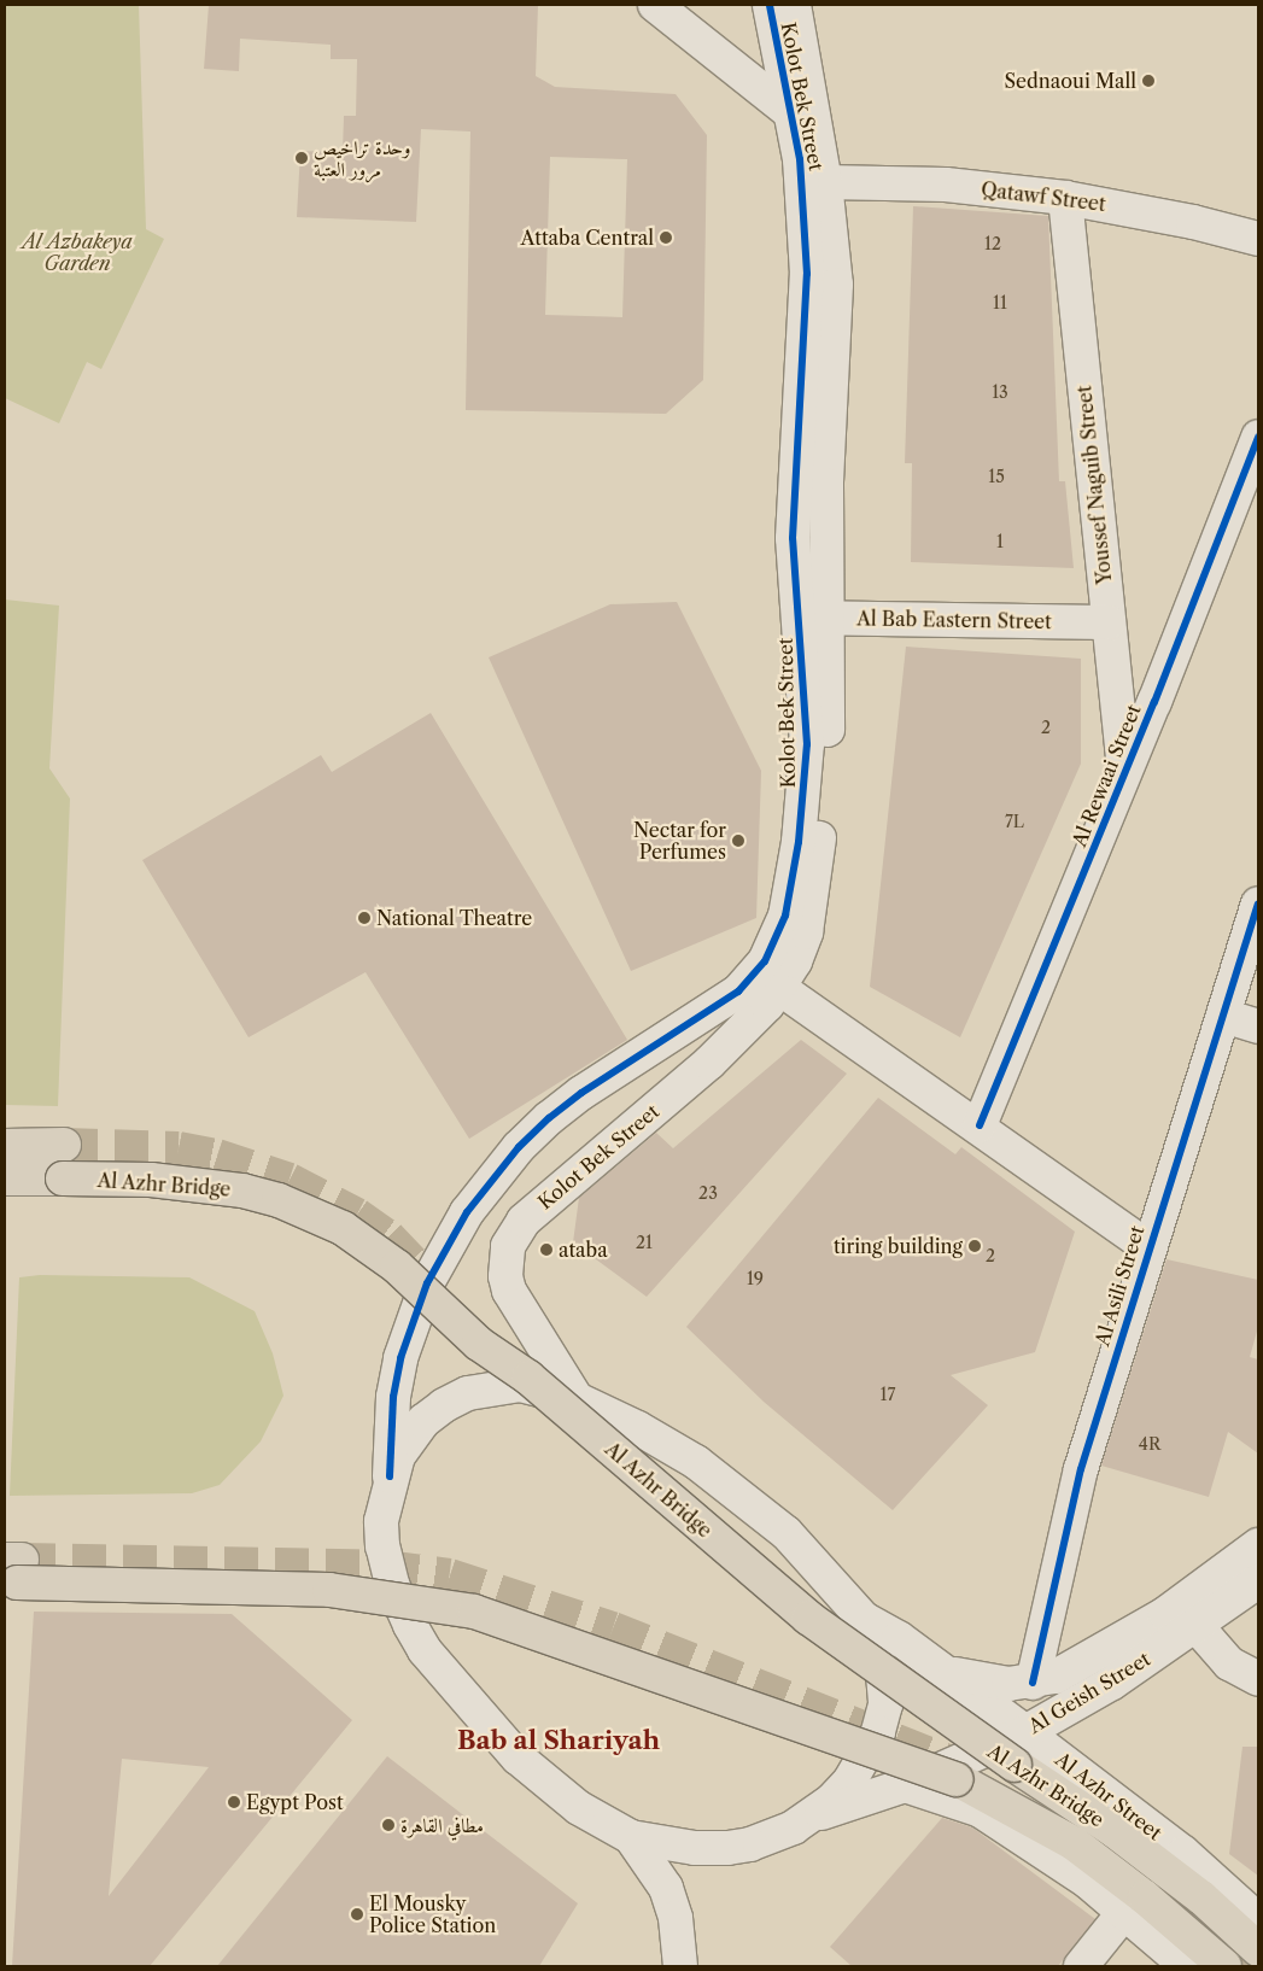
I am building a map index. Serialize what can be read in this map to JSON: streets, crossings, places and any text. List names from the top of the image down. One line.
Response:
{"streets":{"main road":["Al Azhr Bridge"],"street":["Kolot Bek Street","Qatawf Street","Youssef Naguib Street","Al Bab Eastern Street","Al Rewaai Street","Al Asili Street","Al Geish Street","Al Azhr Street"]},"crossings":[["Kolot Bek Street","Qatawf Street"],["Kolot Bek Street","Al Bab Eastern Street"],["Qatawf Street","Youssef Naguib Street"],["Youssef Naguib Street","Al Bab Eastern Street"],["Youssef Naguib Street","Al Rewaai Street"],["Al Asili Street","Al Geish Street"],["Al Geish Street","Al Azhr Street"]],"districts":["Bab al Shariyah"],"parks":["Al Azbakeya Garden"],"places":["Sednaoui Mall","وحدة تراخيص مرور العتبة","Attaba Central","Nectar for Perfumes","National Theatre","tiring building","ataba","Egypt Post","مطافي القاهرة","El Mousky Police Station"],"house_numbers":["12","11","13","15","1","2","7L","23","21","2","19","17","4R"]}
